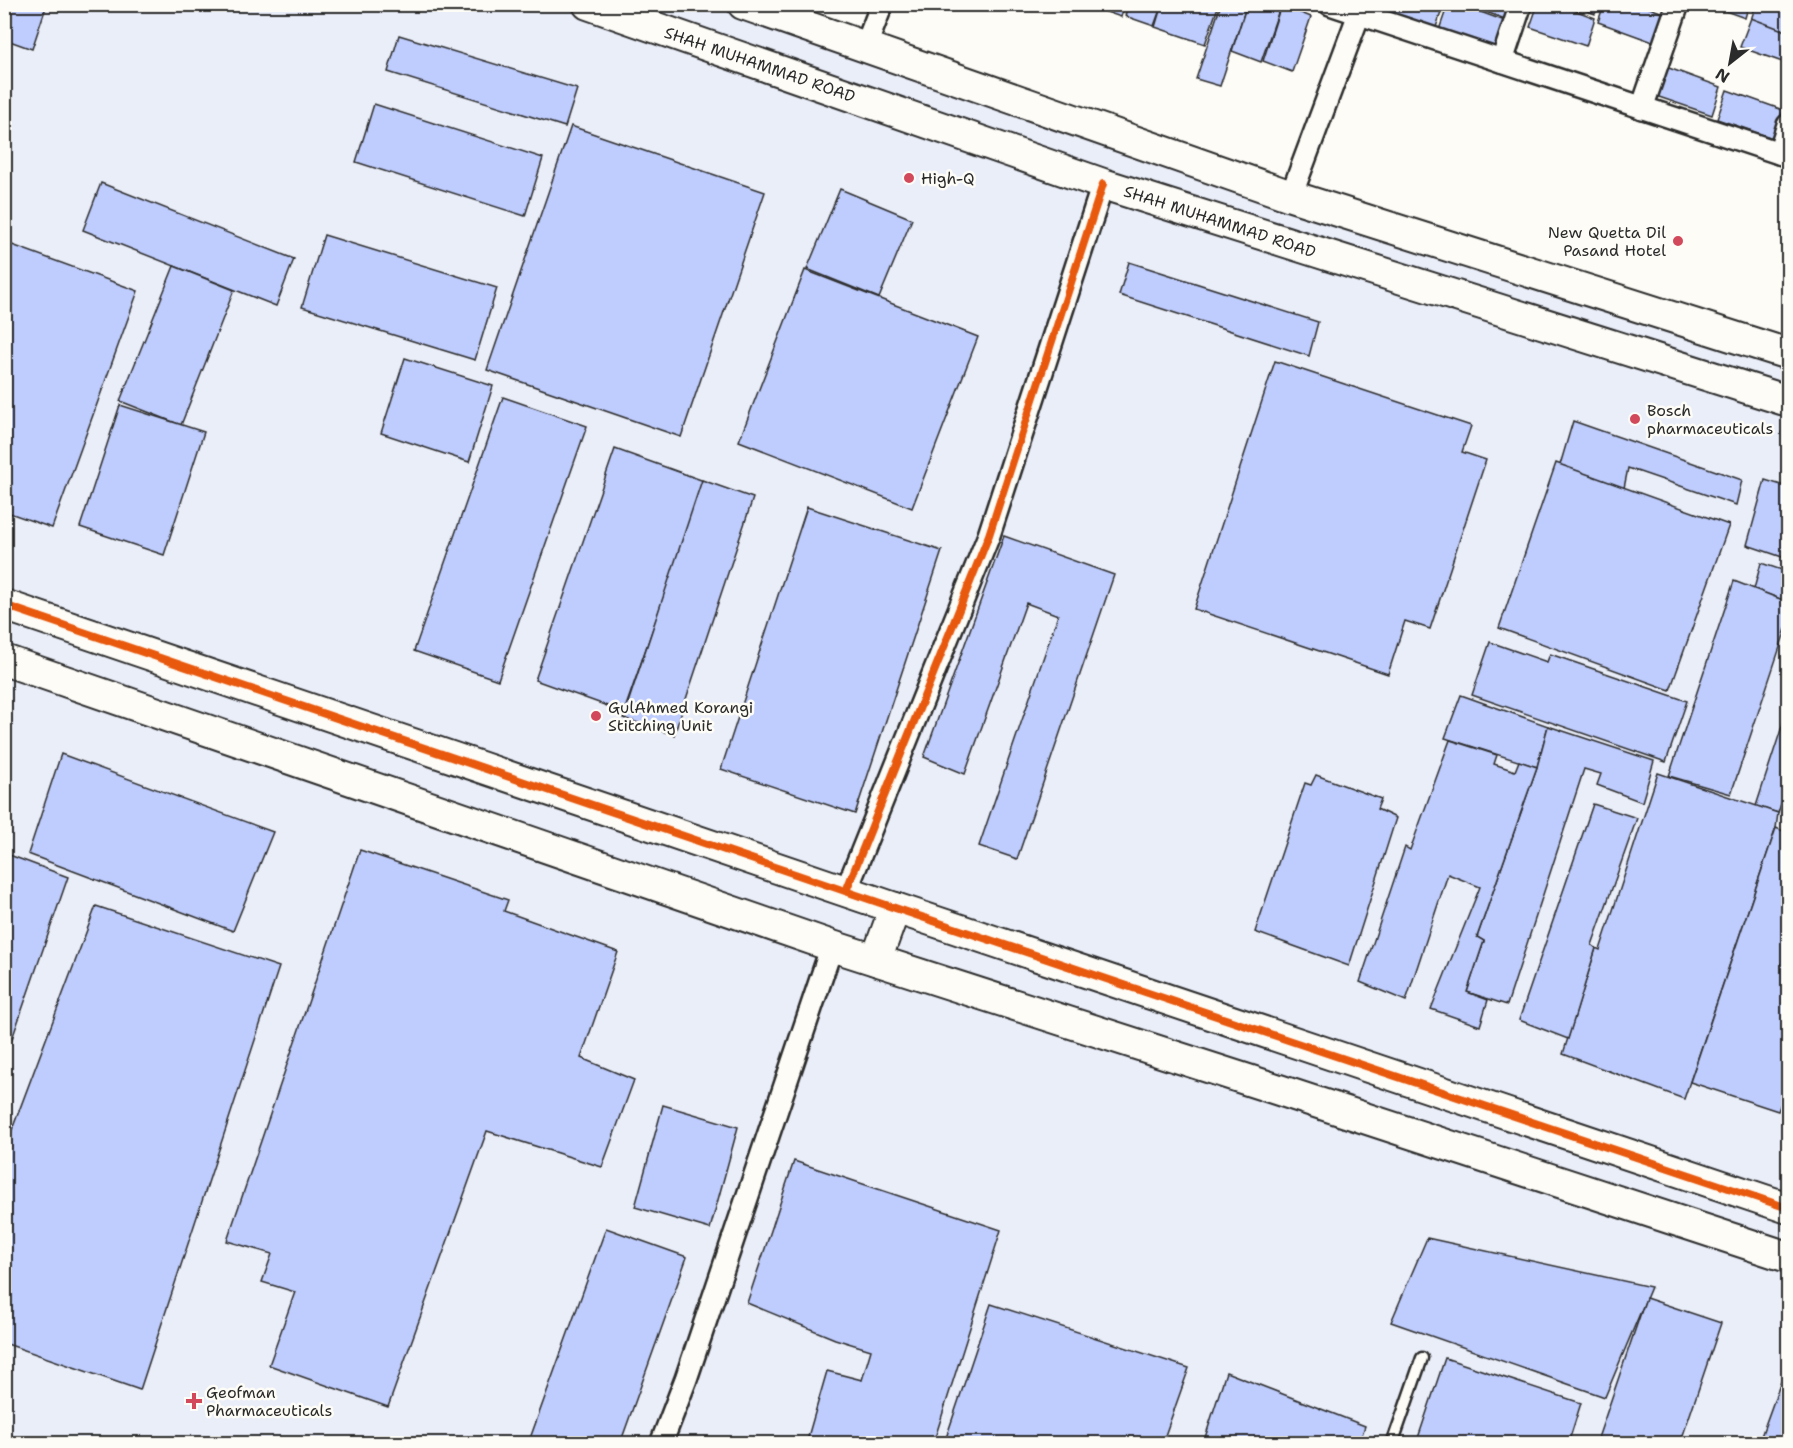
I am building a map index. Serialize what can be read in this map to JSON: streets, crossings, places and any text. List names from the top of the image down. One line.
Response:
{"streets":{"street":["SHAH MUHAMMAD ROAD"]},"places":{"other":["High-Q","New Quetta Dil Pasand Hotel","Bosch pharmaceuticals","GulAhmed Korangi Stitching Unit"],"health":["Geofman Pharmaceuticals"]},"north":"bottom left"}
